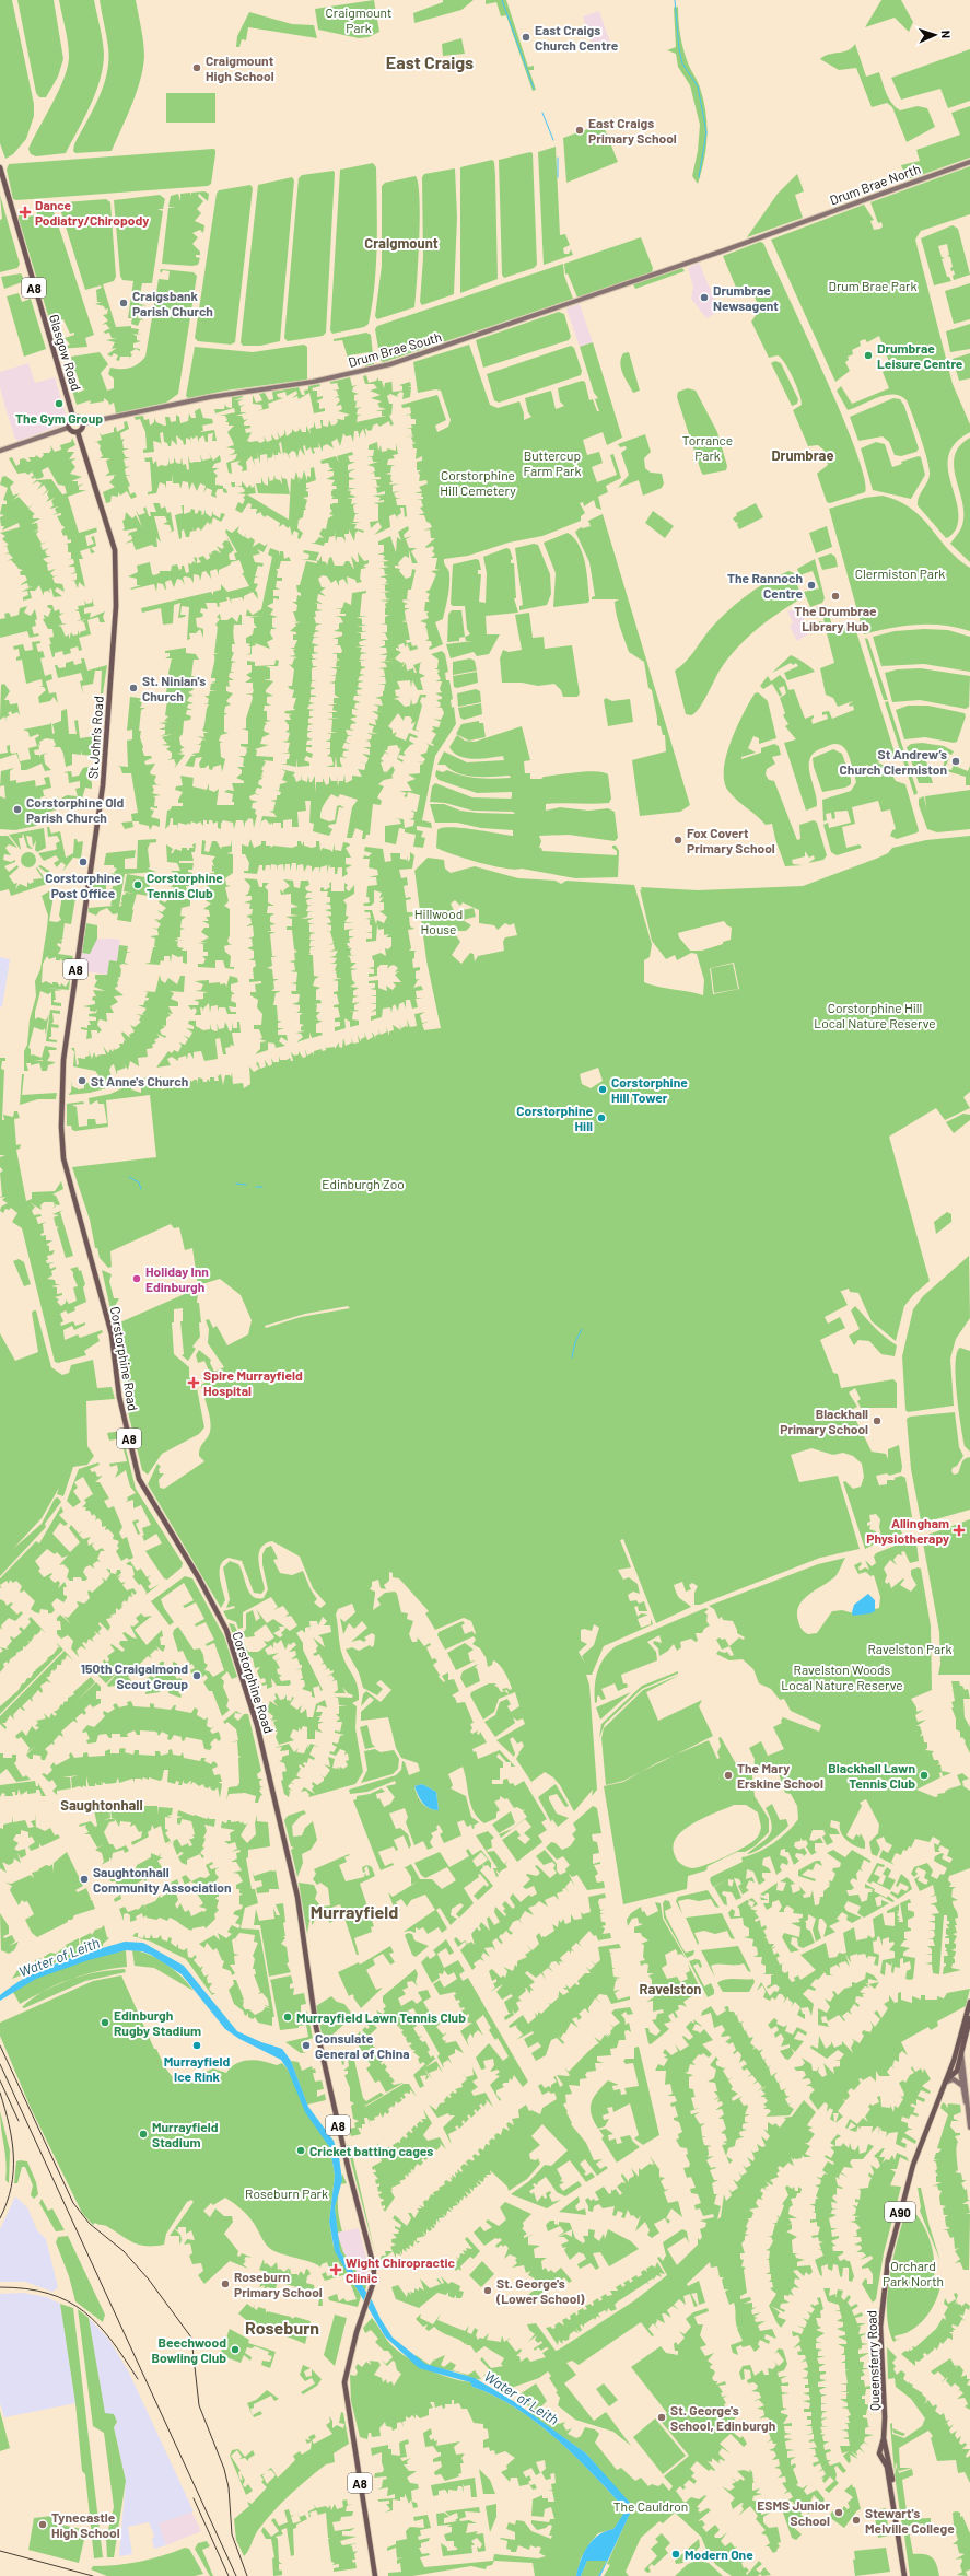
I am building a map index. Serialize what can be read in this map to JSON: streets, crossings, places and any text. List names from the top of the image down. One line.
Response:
{"streets":{"main road":["Drum Brae North","A8","Drum Brae South","Glasgow Road","St John's Road","Corstorphine Road","A90","Queensferry Road"]},"crossings":[["Drum Brae North","Drum Brae South"],["Drum Brae South","Glasgow Road"],["Drum Brae South","St John's Road"],["Glasgow Road","St John's Road"],["St John's Road","Corstorphine Road"],["A90","Queensferry Road"]],"districts":["East Craigs","Craigmount","Drumbrae","Saughtonhall","Murrayfield","Ravelston","Roseburn"],"water":["Water of Leith"],"parks":["Craigmount Park","Drum Brae Park","Torrance Park","Buttercup Farm Park","Corstorphine Hill Cemetery","Clermiston Park","Hillwood House","Corstorphine Hill Local Nature Reserve","Edinburgh Zoo","Ravelston Park","Ravelston Woods Local Nature Reserve","Roseburn Park","Orchard Park North","The Cauldron"],"places":{"other":["East Craigs Church Centre","Craigmount High School","East Craigs Primary School","Drumbrae Newsagent","Craigsbank Parish Church","Drumbrae Leisure Centre","The Gym Group","The Rannoch Centre","The Drumbrae Library Hub","St. Ninian's Church","St Andrew’s Church Clermiston","Corstorphine Old Parish Church","Fox Covert Primary School","Corstorphine Post Office","Corstorphine Tennis Club","St Anne's Church","Corstorphine Hill Tower","Corstorphine Hill","Holiday Inn Edinburgh","Blackhall Primary School","150th Craigalmond Scout Group","The Mary Erskine School","Blackhall Lawn Tennis Club","Saughtonhall Community Association","Murrayfield Lawn Tennis Club","Edinburgh Rugby Stadium","Murrayfield Ice Rink","Consulate General of China","Murrayfield Stadium","Cricket batting cages","Roseburn Primary School","St. George's (Lower School)","Beechwood Bowling Club","St. George's School, Edinburgh","ESMS Junior School","Stewart's Melville College","Tynecastle High School","Modern One"],"health":["Dance Podiatry/Chiropody","Spire Murrayfield Hospital","Allingham Physiotherapy","Wight Chiropractic Clinic"]},"north":"right"}
